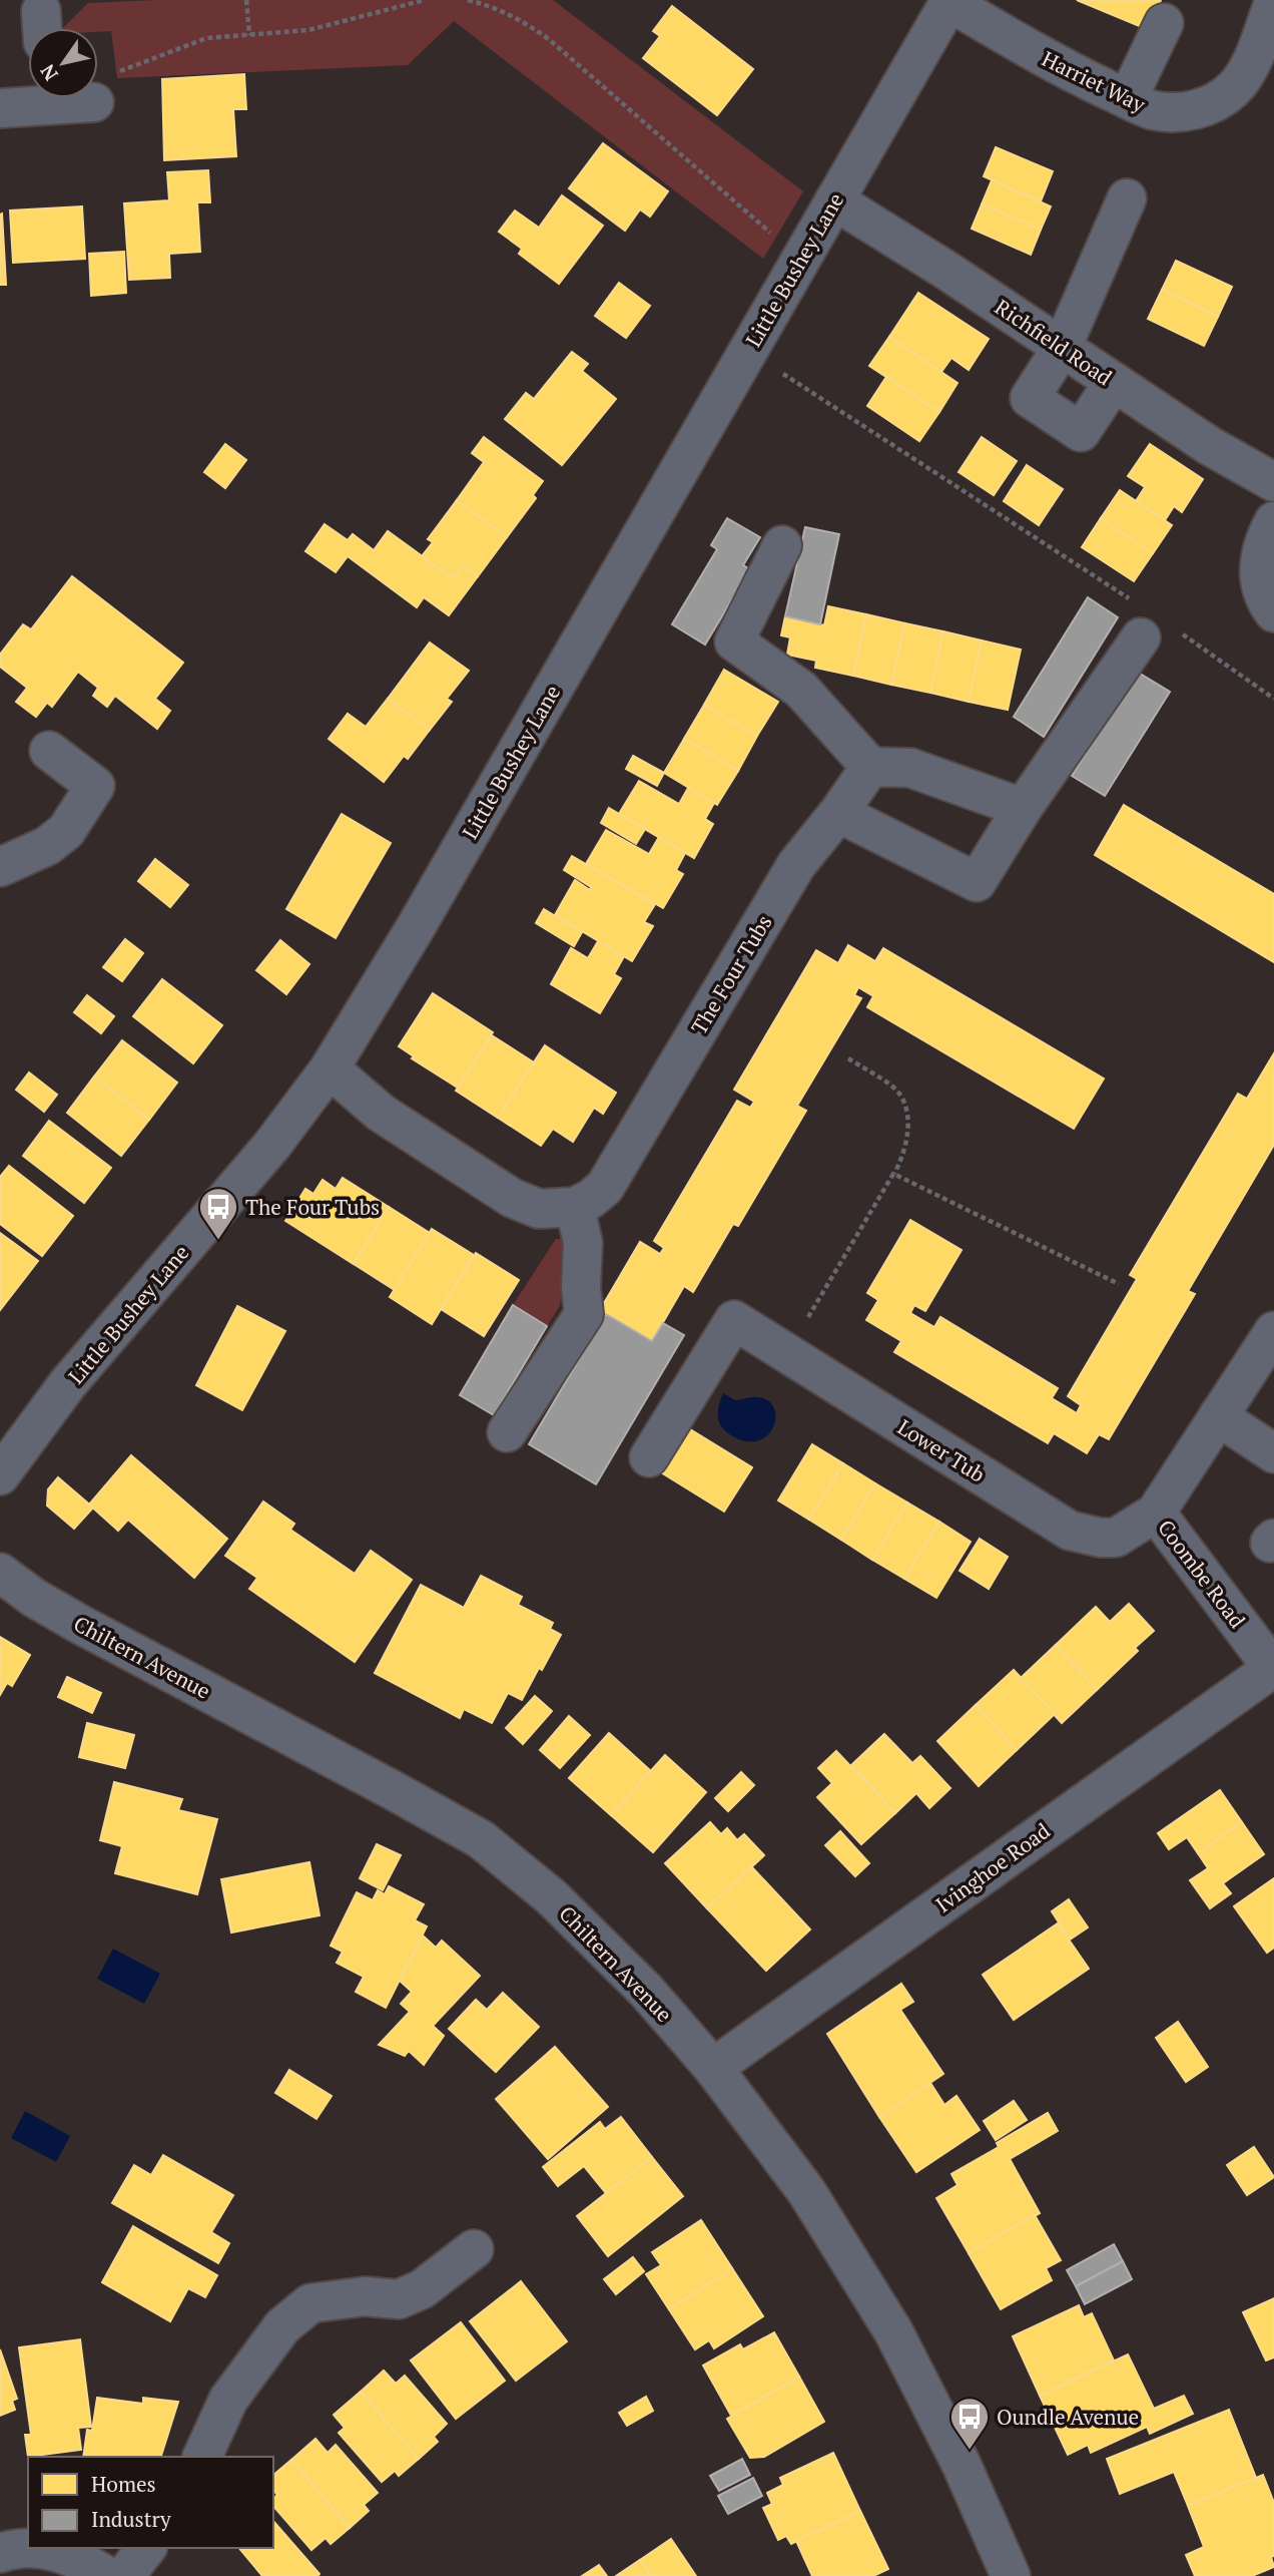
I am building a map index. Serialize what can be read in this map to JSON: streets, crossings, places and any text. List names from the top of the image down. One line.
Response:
{"streets":{"street":["Harriet Way","Little Bushey Lane","Richfield Road","The Four Tubs","Lower Tub","Coombe Road","Chiltern Avenue","Ivinghoe Road"]},"crossings":[["Harriet Way","Little Bushey Lane"],["Little Bushey Lane","Richfield Road"],["Lower Tub","Coombe Road"],["Coombe Road","Ivinghoe Road"],["Chiltern Avenue","Ivinghoe Road"]],"places":{"bus stop":["The Four Tubs","Oundle Avenue"]},"legend":["Homes","Industry"],"north":"bottom left"}
